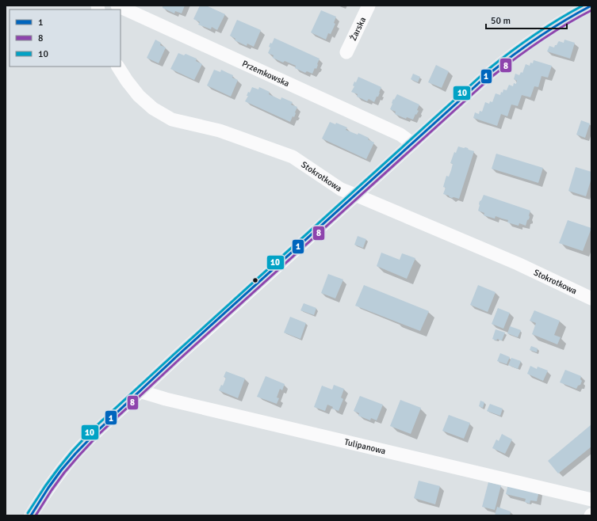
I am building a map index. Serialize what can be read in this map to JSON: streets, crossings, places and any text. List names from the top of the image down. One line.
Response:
{"streets":{"street":["Żarska","Przemkowska","Stokrotkowa","Tulipanowa"]},"lines":["transit line 1","transit line 10","transit line 8"],"legend":["1","8","10"],"scale_bar":"50 m"}
